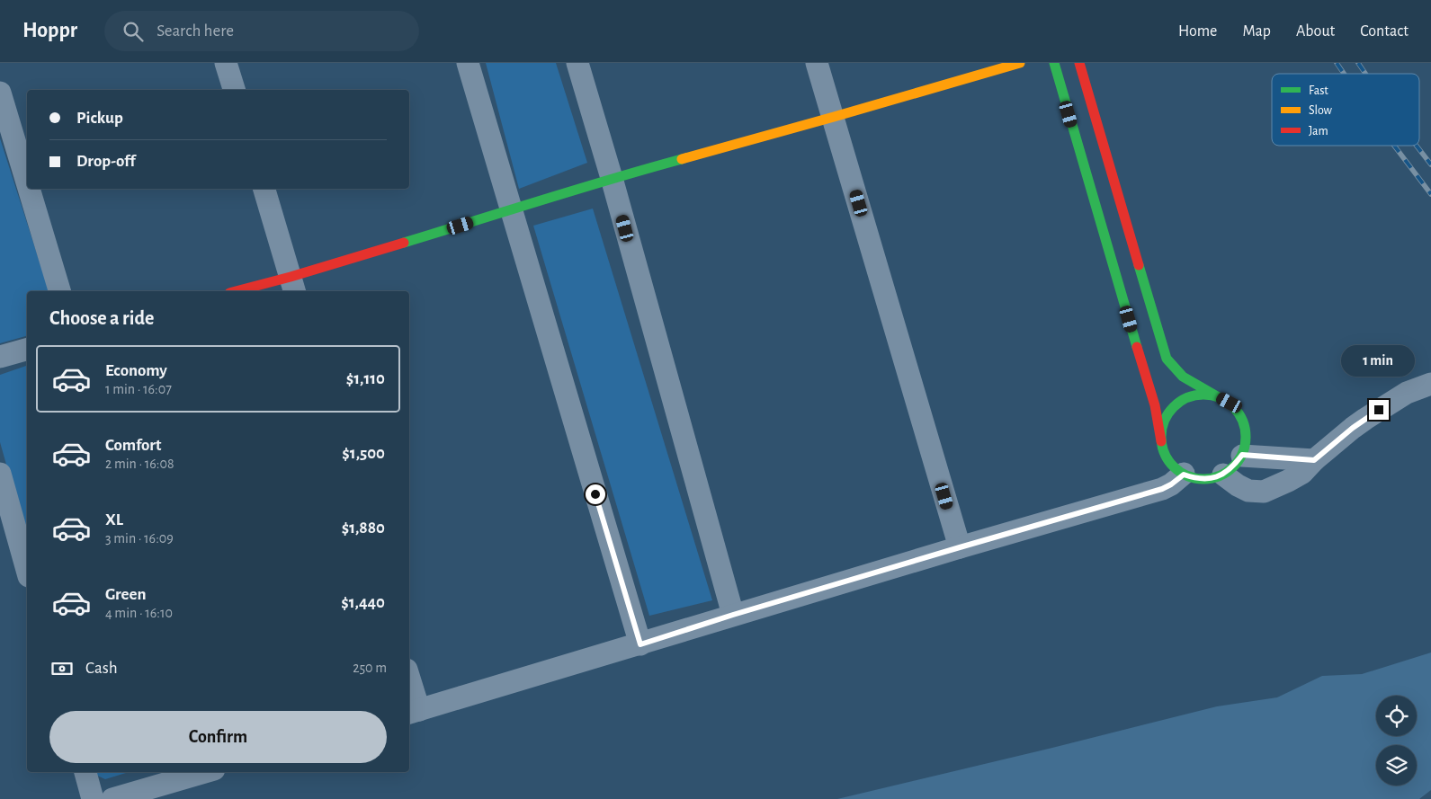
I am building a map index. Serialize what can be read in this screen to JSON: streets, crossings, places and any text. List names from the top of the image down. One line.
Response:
{"legend":["Fast","Slow","Jam"],"page":{"header":"Hoppr","search":"Search here","nav":["Home","Map","About","Contact"],"banner":["Pickup","Drop-off"],"heading":"Choose a ride","bubble":"1 min","list":[{"name":"Economy","note":"1 min · 16:07","value":"$1,110"},{"name":"Comfort","note":"2 min · 16:08","value":"$1,500"},{"name":"XL","note":"3 min · 16:09","value":"$1,880"},{"name":"Green","note":"4 min · 16:10","value":"$1,440"}],"pay":["Cash","250 m"],"buttons":"Confirm"}}
